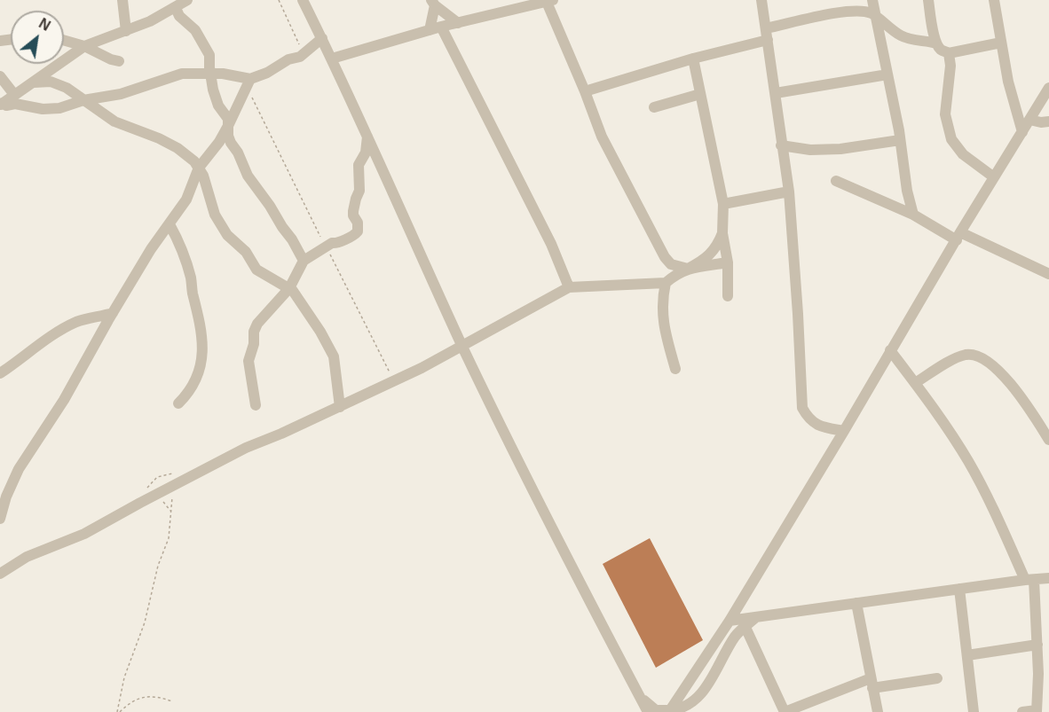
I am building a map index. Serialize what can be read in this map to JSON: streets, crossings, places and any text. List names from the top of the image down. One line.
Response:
{"north":"top right"}
